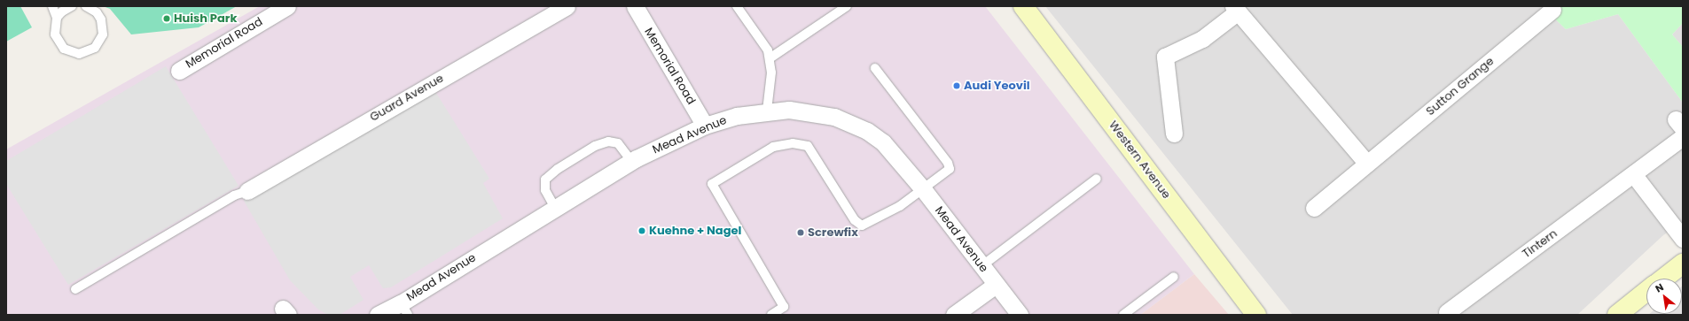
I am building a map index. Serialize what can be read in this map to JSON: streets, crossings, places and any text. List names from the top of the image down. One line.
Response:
{"streets":{"street":["Memorial Road","Sutton Grange","Guard Avenue","Mead Avenue","Western Avenue","Tintern"]},"crossings":[["Memorial Road","Mead Avenue"]],"places":["Huish Park","Audi Yeovil","Kuehne + Nagel","Screwfix"],"north":"top left"}
